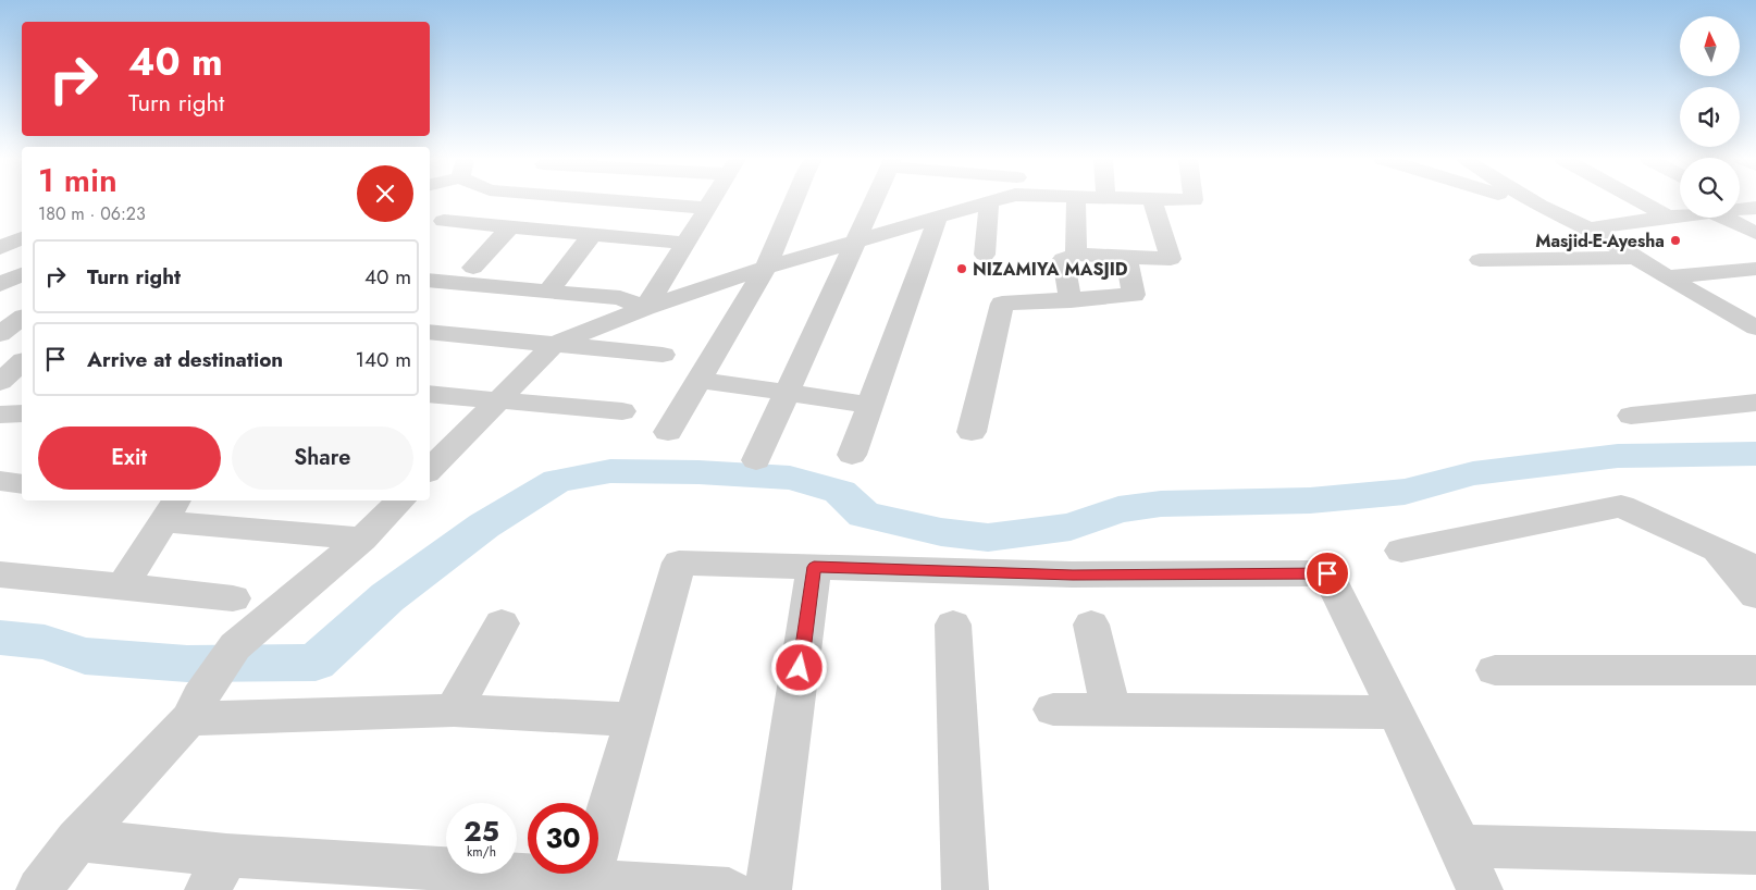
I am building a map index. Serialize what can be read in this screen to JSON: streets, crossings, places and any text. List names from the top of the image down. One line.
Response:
{"places":["Masjid-E-Ayesha","NIZAMIYA MASJID"],"north":"top","page":{"turn":["40 m","Turn right"],"heading":["1 min","180 m · 06:23"],"list":[{"name":"Turn right","value":"40 m"},{"name":"Arrive at destination","value":"140 m"}],"buttons":["Exit","Share"],"speed":"25 km/h","limit":"30"}}
